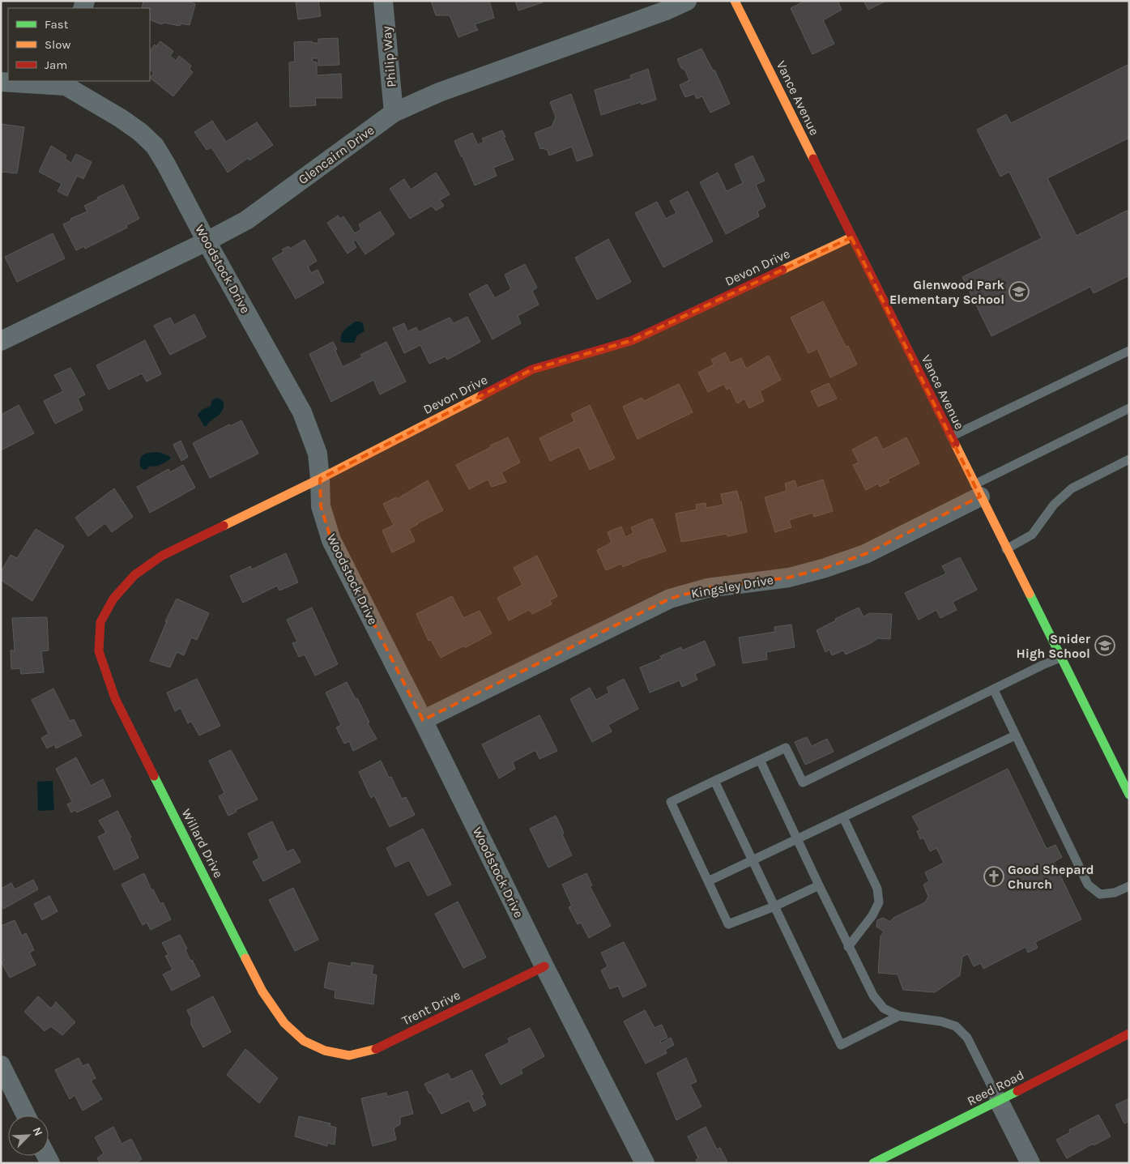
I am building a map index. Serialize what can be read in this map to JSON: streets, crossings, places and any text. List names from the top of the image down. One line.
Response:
{"streets":{"street":["Philip Way","Vance Avenue","Glencairn Drive","Devon Drive","Woodstock Drive","Kingsley Drive","Willard Drive","Trent Drive","Reed Road"]},"crossings":[["Philip Way","Glencairn Drive"],["Vance Avenue","Devon Drive"],["Vance Avenue","Kingsley Drive"],["Glencairn Drive","Woodstock Drive"],["Devon Drive","Woodstock Drive"],["Devon Drive","Willard Drive"],["Woodstock Drive","Kingsley Drive"],["Woodstock Drive","Trent Drive"],["Willard Drive","Trent Drive"]],"places":{"school or university":["Glenwood Park Elementary School","Snider High School"],"church":["Good Shepard Church"]},"legend":["Fast","Slow","Jam"],"north":"top right"}
